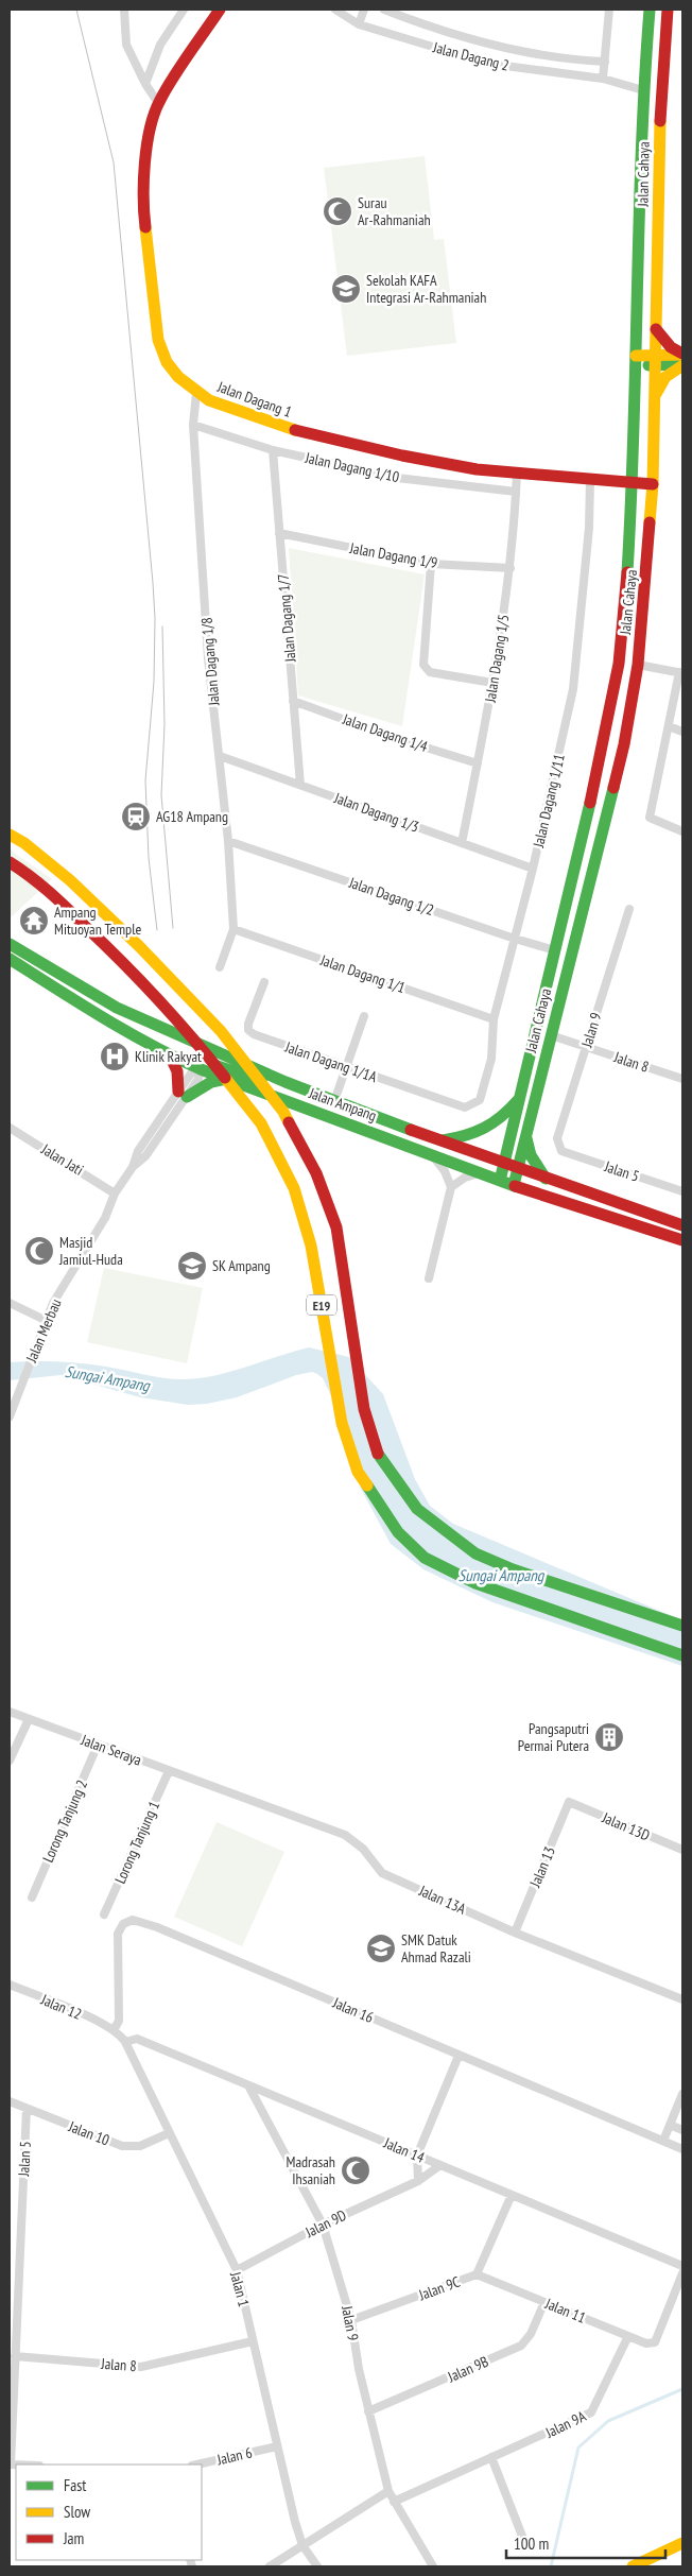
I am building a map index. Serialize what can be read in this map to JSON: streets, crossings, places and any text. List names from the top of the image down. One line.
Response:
{"streets":{"main road":["Jalan Cahaya","Jalan Dagang 1","Jalan Ampang","E19"],"street":["Jalan Dagang 2","Jalan Dagang 1/10","Jalan Dagang 1/9","Jalan Dagang 1/7","Jalan Dagang 1/5","Jalan Dagang 1/8","Jalan Dagang 1/4","Jalan Dagang 1/11","Jalan Dagang 1/3","Jalan Dagang 1/2","Jalan Dagang 1/1","Jalan 9","Jalan Dagang 1/1A","Jalan 8","Jalan Jati","Jalan 5","Jalan Merbau","Jalan Seraya","Lorong Tanjung 2","Jalan 13D","Lorong Tanjung 1","Jalan 13","Jalan 13A","Jalan 12","Jalan 16","Jalan 10","Jalan 14","Jalan 9D","Jalan 9C","Jalan 1","Jalan 11","Jalan 9B","Jalan 9A","Jalan 6"]},"crossings":[["Jalan Dagang 2","Jalan Cahaya"],["Jalan Cahaya","Jalan Dagang 1"],["Jalan Cahaya","Jalan Dagang 1/2"],["Jalan Cahaya","Jalan 8"],["Jalan Cahaya","Jalan Ampang"],["Jalan Dagang 1","Jalan Dagang 1/5"],["Jalan Dagang 1","Jalan Dagang 1/8"],["Jalan Dagang 1","Jalan Dagang 1/11"],["Jalan Dagang 1/10","Jalan Dagang 1/7"],["Jalan Dagang 1/10","Jalan Dagang 1/5"],["Jalan Dagang 1/10","Jalan Dagang 1/8"],["Jalan Dagang 1/9","Jalan Dagang 1/7"],["Jalan Dagang 1/9","Jalan Dagang 1/5"],["Jalan Dagang 1/7","Jalan Dagang 1/4"],["Jalan Dagang 1/7","Jalan Dagang 1/3"],["Jalan Dagang 1/5","Jalan Dagang 1/4"],["Jalan Dagang 1/5","Jalan Dagang 1/3"],["Jalan Dagang 1/8","Jalan Dagang 1/3"],["Jalan Dagang 1/8","Jalan Dagang 1/2"],["Jalan Dagang 1/8","Jalan Dagang 1/1"],["Jalan Dagang 1/11","Jalan Dagang 1/3"],["Jalan Dagang 1/11","Jalan Dagang 1/2"],["Jalan Dagang 1/11","Jalan Dagang 1/1"],["Jalan Dagang 1/11","Jalan Dagang 1/1A"],["Jalan 9","Jalan 8"],["Jalan 9","Jalan 5"],["Jalan 9","Jalan 14"],["Jalan 9","Jalan 9D"],["Jalan 9","Jalan 9C"],["Jalan 9","Jalan 9B"],["Jalan 9","Jalan 9A"],["Jalan 8","Jalan 5"],["Jalan 8","Jalan 1"],["Jalan Ampang","Jalan Merbau"],["Jalan Jati","Jalan Merbau"],["Jalan 5","Jalan 10"],["Jalan Seraya","Lorong Tanjung 2"],["Jalan Seraya","Lorong Tanjung 1"],["Jalan Seraya","Jalan 13A"],["Jalan 13D","Jalan 13"],["Jalan 13","Jalan 13A"],["Jalan 12","Jalan 16"],["Jalan 12","Jalan 1"],["Jalan 16","Jalan 1"],["Jalan 10","Jalan 1"],["Jalan 14","Jalan 9D"],["Jalan 14","Jalan 9C"],["Jalan 14","Jalan 1"],["Jalan 9D","Jalan 1"],["Jalan 9C","Jalan 11"],["Jalan 1","Jalan 6"],["Jalan 11","Jalan 9B"],["Jalan 11","Jalan 9A"]],"water":["Sungai Ampang"],"places":{"mosque":["Surau Ar-Rahmaniah","Masjid Jamiul-Huda","Madrasah Ihsaniah"],"school or university":["Sekolah KAFA Integrasi Ar-Rahmaniah","SK Ampang","SMK Datuk Ahmad Razali"],"station":["AG18 Ampang"],"temple":["Ampang Mituoyan Temple"],"hospital":["Klinik Rakyat"],"building":["Pangsaputri Permai Putera"]},"legend":["Fast","Slow","Jam"],"scale_bar":"100 m"}
